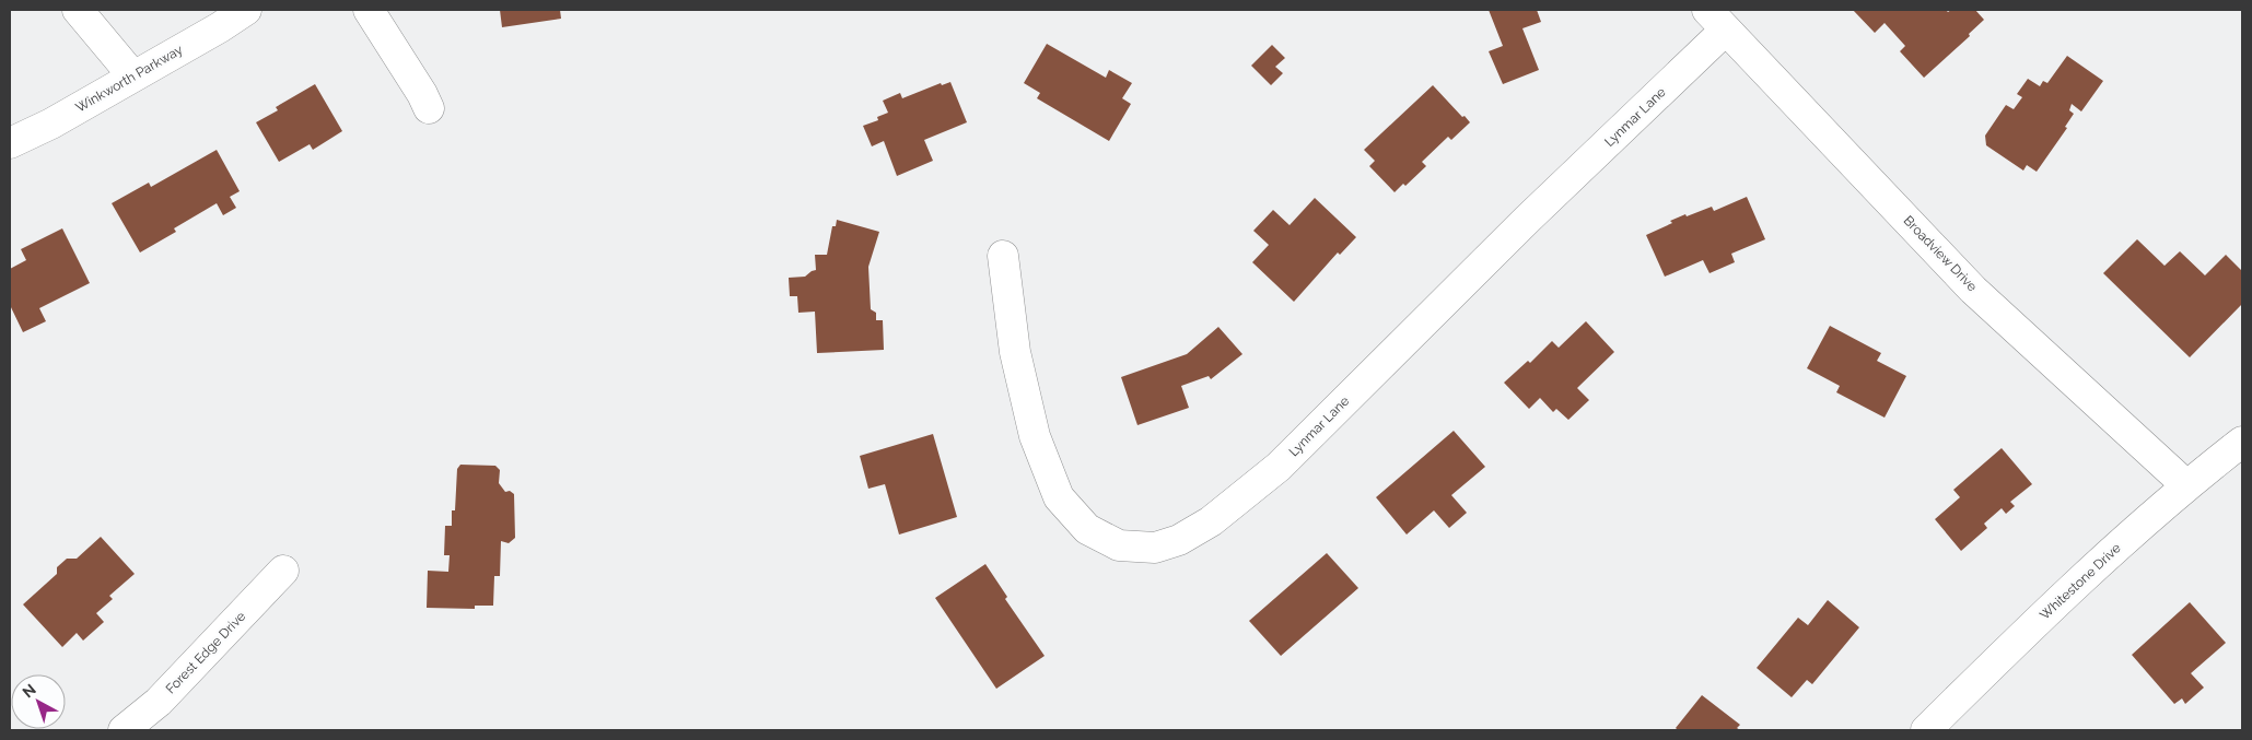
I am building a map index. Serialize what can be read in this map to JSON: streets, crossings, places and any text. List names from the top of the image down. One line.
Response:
{"streets":{"street":["Winkworth Parkway","Lynmar Lane","Broadview Drive","Whitestone Drive","Forest Edge Drive"]},"crossings":[["Lynmar Lane","Broadview Drive"],["Broadview Drive","Whitestone Drive"]],"north":"top left"}
